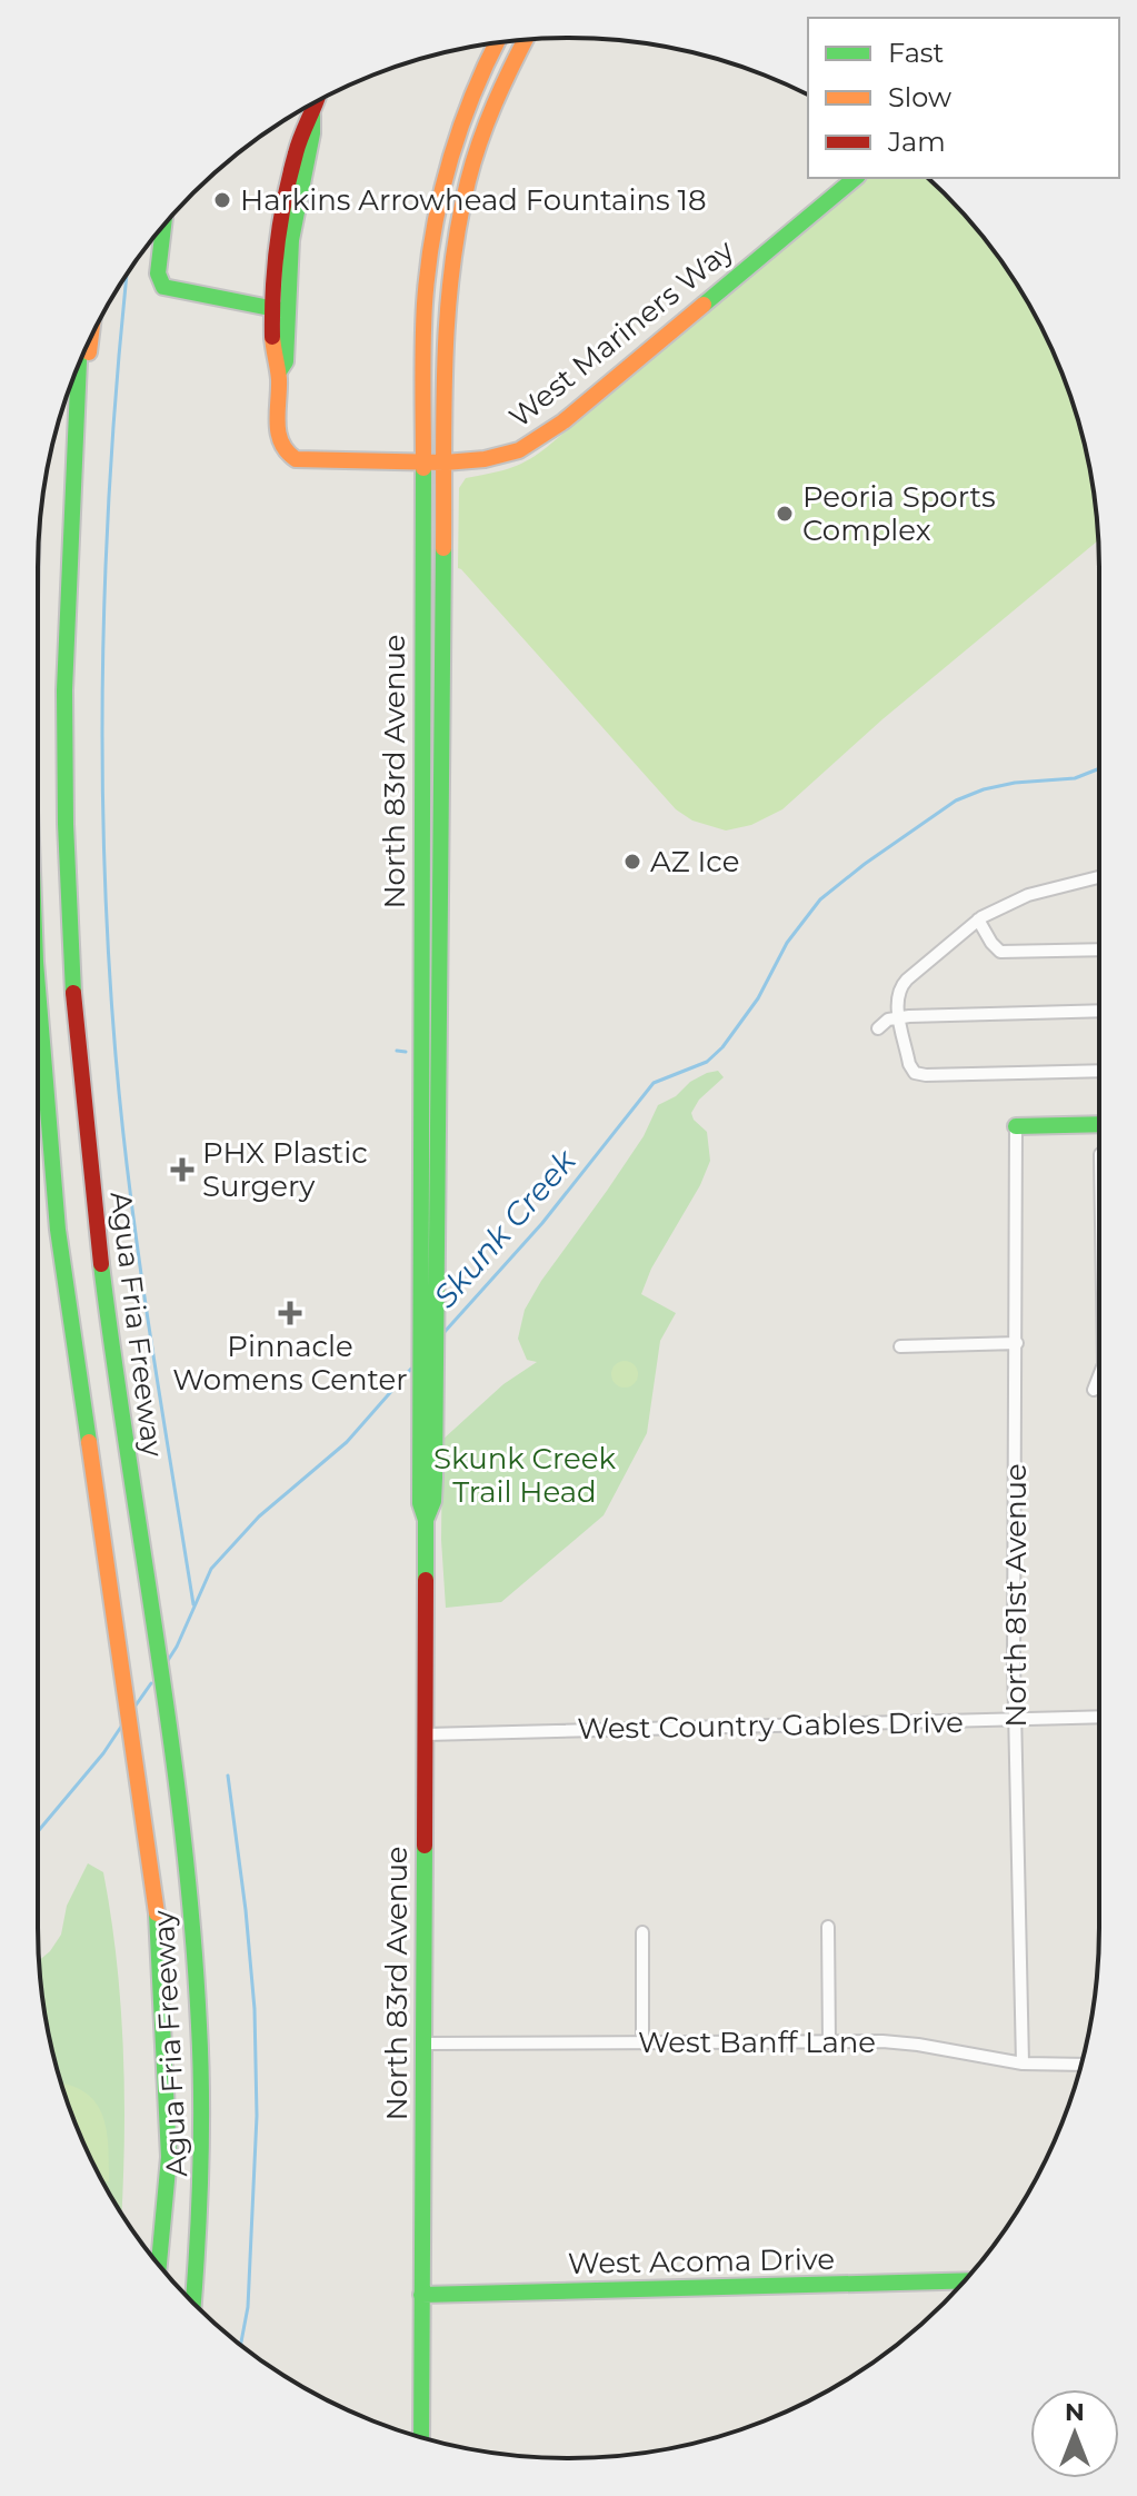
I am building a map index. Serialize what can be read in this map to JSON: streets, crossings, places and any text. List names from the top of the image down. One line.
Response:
{"streets":{"main road":["West Mariners Way","North 83rd Avenue","Agua Fria Freeway","West Acoma Drive"],"street":["North 81st Avenue","West Country Gables Drive","West Banff Lane"]},"crossings":[["West Mariners Way","North 83rd Avenue"],["North 83rd Avenue","West Country Gables Drive"],["North 83rd Avenue","West Banff Lane"],["North 83rd Avenue","West Acoma Drive"],["North 81st Avenue","West Country Gables Drive"],["North 81st Avenue","West Banff Lane"]],"water":["Skunk Creek"],"parks":["Skunk Creek Trail Head"],"places":{"other":["Harkins Arrowhead Fountains 18","Peoria Sports Complex","AZ Ice"],"health":["PHX Plastic Surgery","Pinnacle Womens Center"]},"legend":["Fast","Slow","Jam"],"north":"top"}
